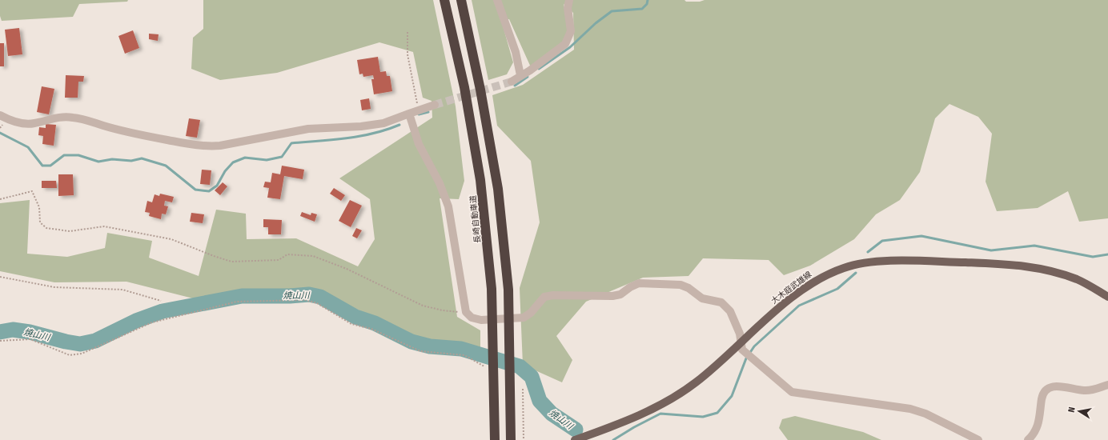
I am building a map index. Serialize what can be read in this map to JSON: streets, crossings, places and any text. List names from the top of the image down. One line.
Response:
{"streets":{"highway":["長崎自動車道"],"main road":["大木庭武雄線"]},"water":["焼山川"],"north":"left"}
